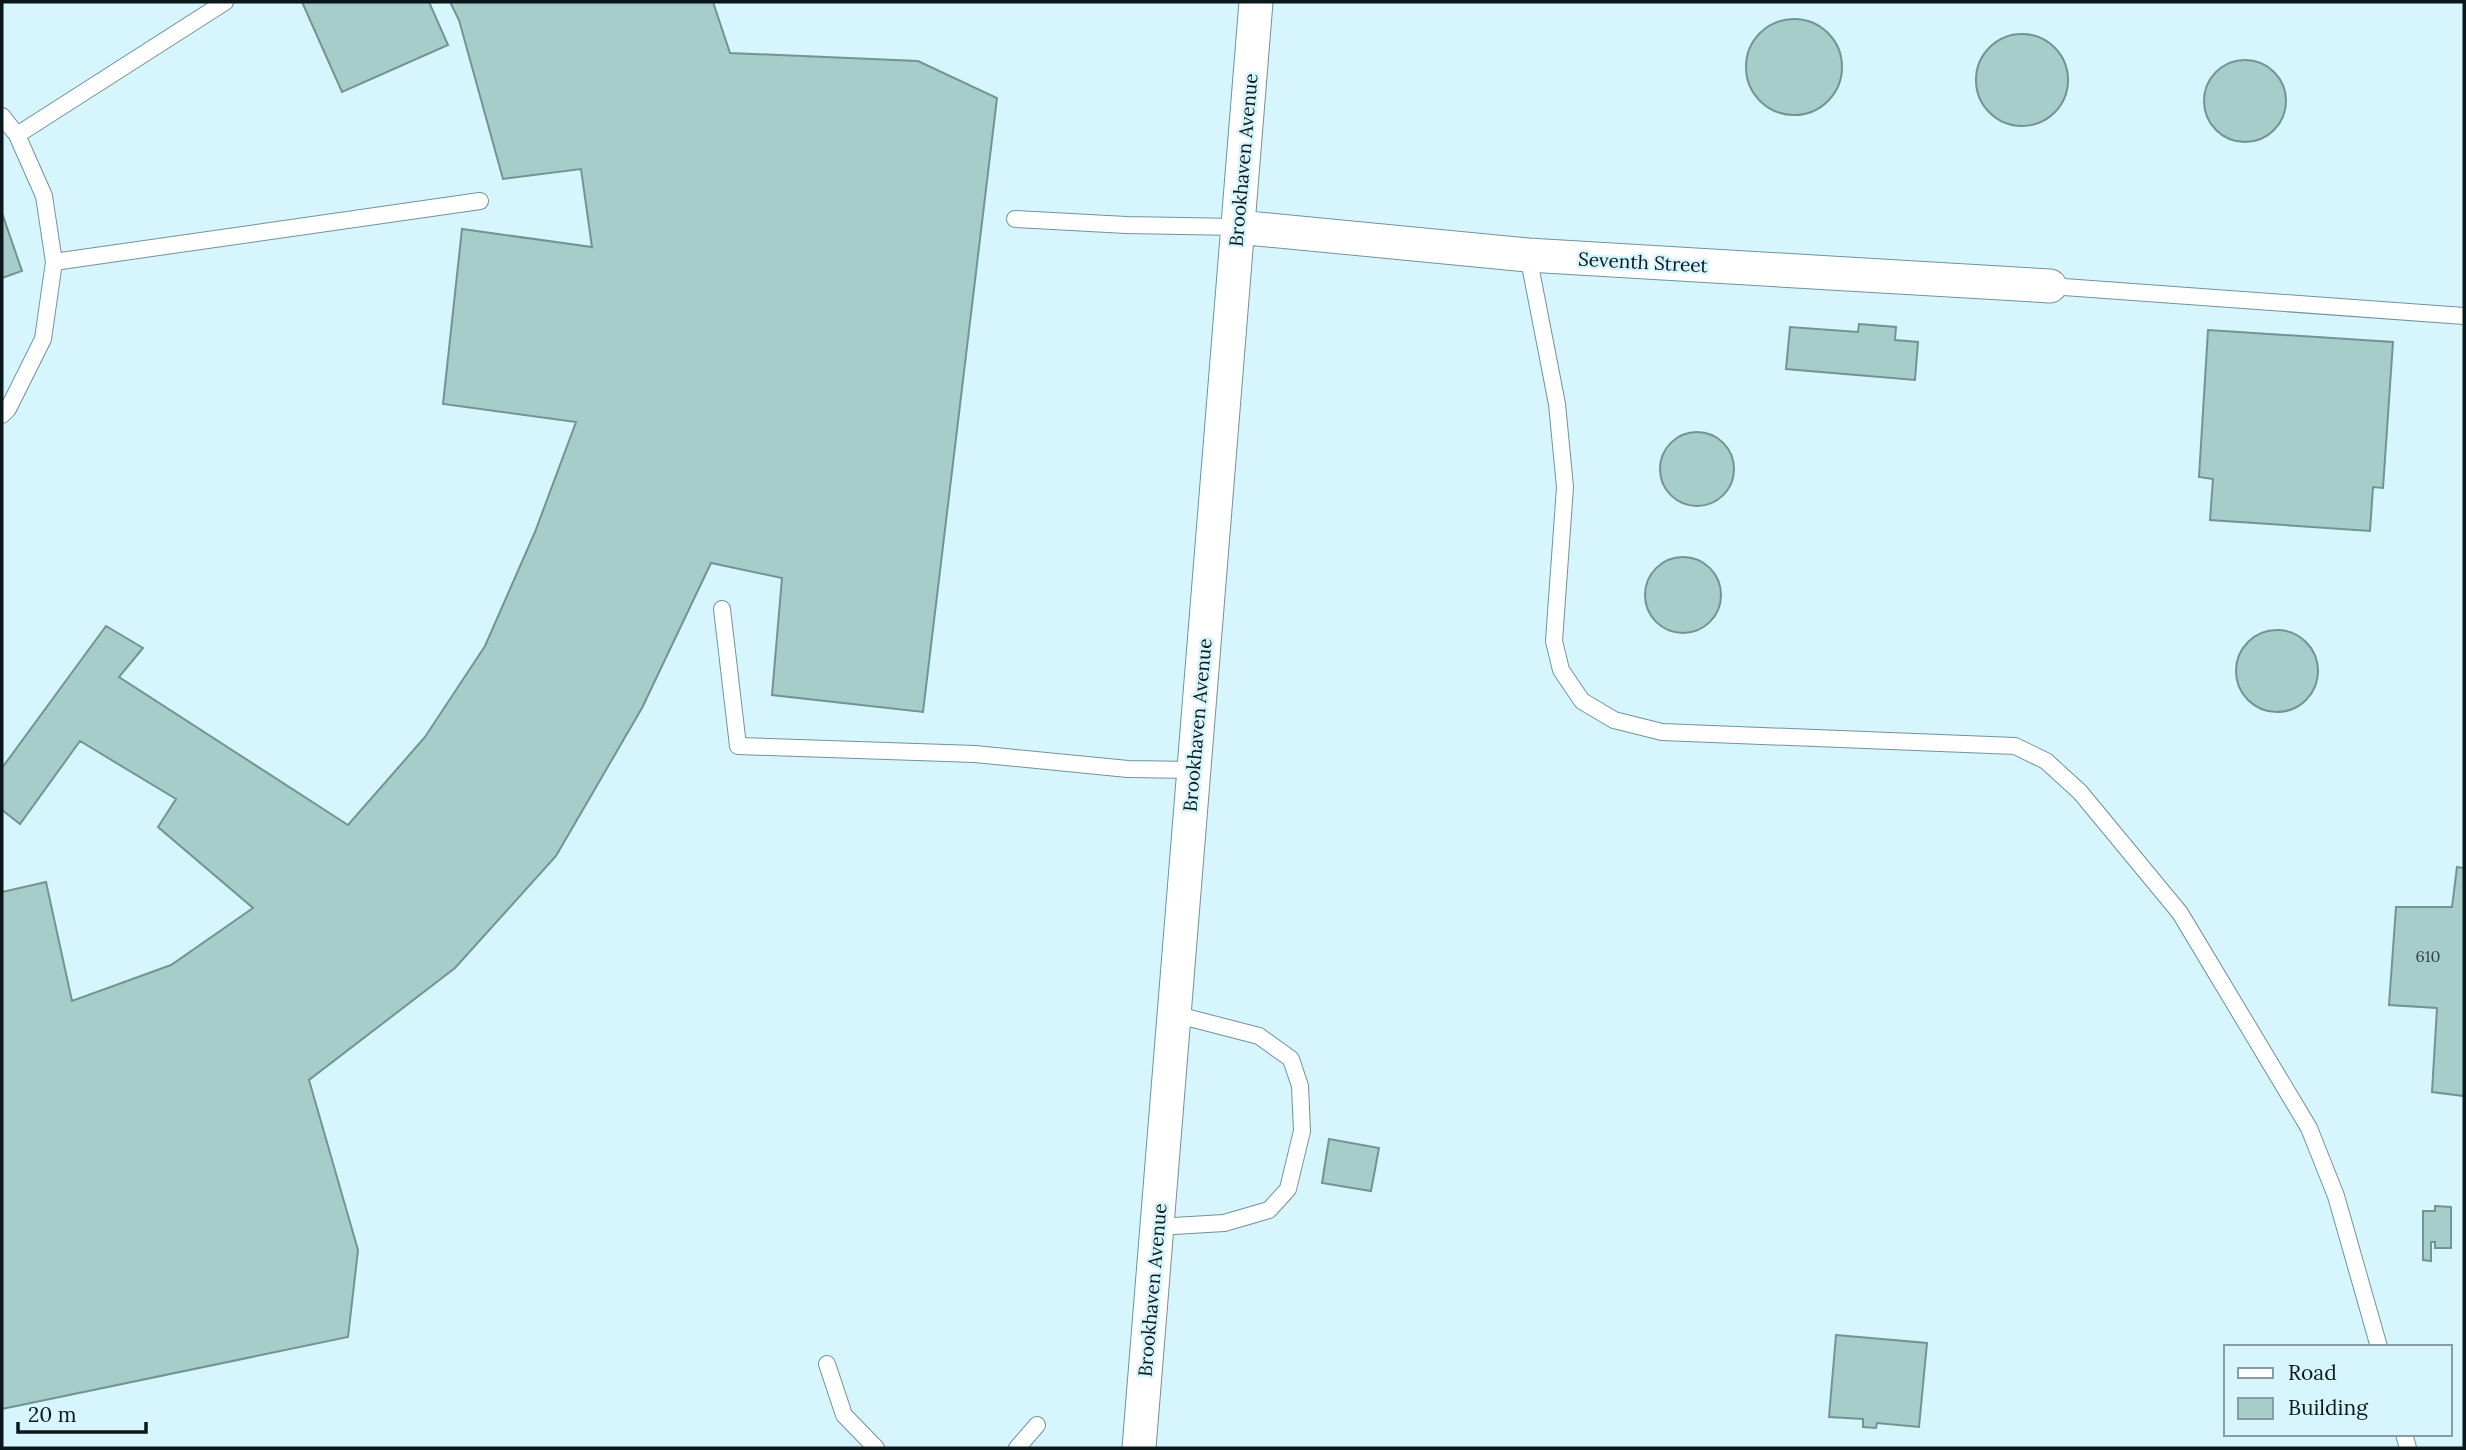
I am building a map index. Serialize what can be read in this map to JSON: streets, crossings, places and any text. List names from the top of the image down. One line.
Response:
{"streets":{"street":["Brookhaven Avenue","Seventh Street"]},"crossings":[["Brookhaven Avenue","Seventh Street"]],"house_numbers":["610"],"legend":["Road","Building"],"scale_bar":"20 m"}
